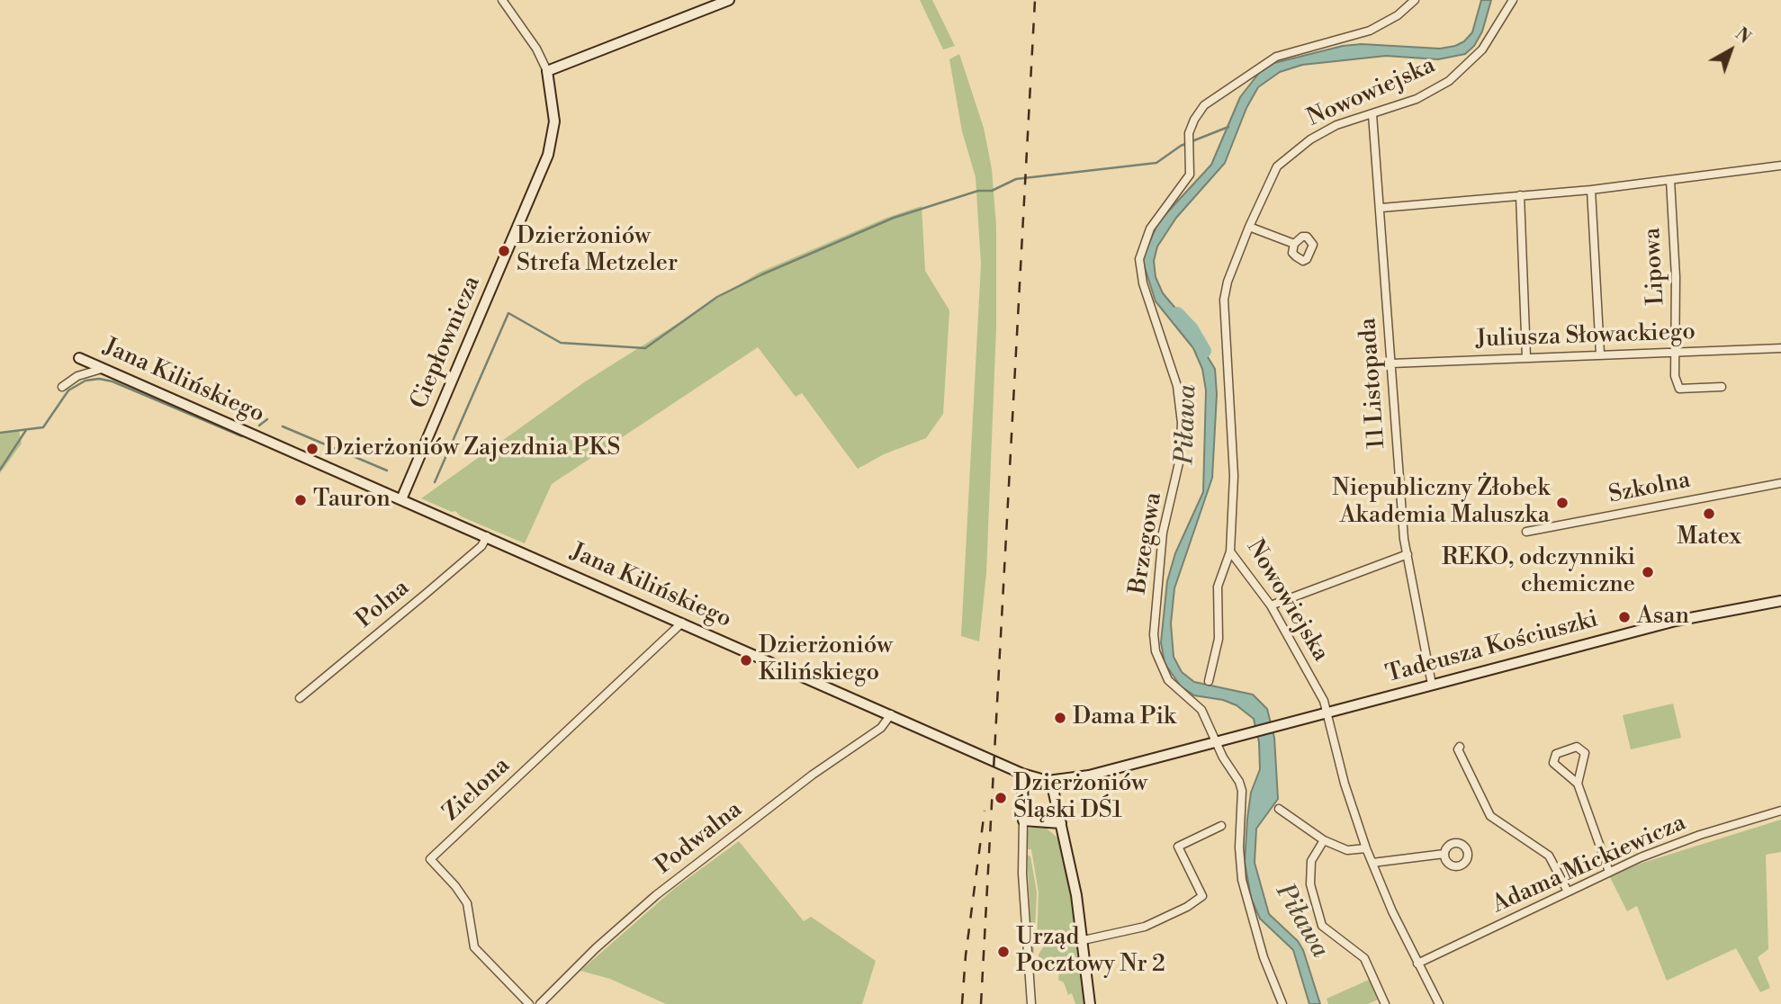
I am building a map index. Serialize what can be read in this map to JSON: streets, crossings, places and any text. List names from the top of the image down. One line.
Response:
{"streets":{"street":["Nowowiejska","Lipowa","Juliusza Słowackiego","Ciepłownicza","Jana Kilińskiego","11 Listopada","Szkolna","Brzegowa","Polna","Tadeusza Kościuszki","Zielona","Podwalna","Adama Mickiewicza"]},"crossings":[["Nowowiejska","11 Listopada"],["Nowowiejska","Tadeusza Kościuszki"],["Nowowiejska","Adama Mickiewicza"],["Lipowa","Juliusza Słowackiego"],["Juliusza Słowackiego","11 Listopada"],["Ciepłownicza","Jana Kilińskiego"],["Jana Kilińskiego","Brzegowa"],["Jana Kilińskiego","Polna"],["Jana Kilińskiego","Tadeusza Kościuszki"],["Jana Kilińskiego","Zielona"],["Jana Kilińskiego","Podwalna"],["11 Listopada","Tadeusza Kościuszki"],["Brzegowa","Tadeusza Kościuszki"]],"water":["Piława"],"places":["Dzierżoniów Strefa Metzeler","Dzierżoniów Zajezdnia PKS","Tauron","Niepubliczny Żłobek Akademia Maluszka","Matex","REKO, odczynniki chemiczne","Asan","Dzierżoniów Kilińskiego","Dama Pik","Dzierżoniów Śląski DŚ1","Urząd Pocztowy Nr 2"],"north":"top right"}
